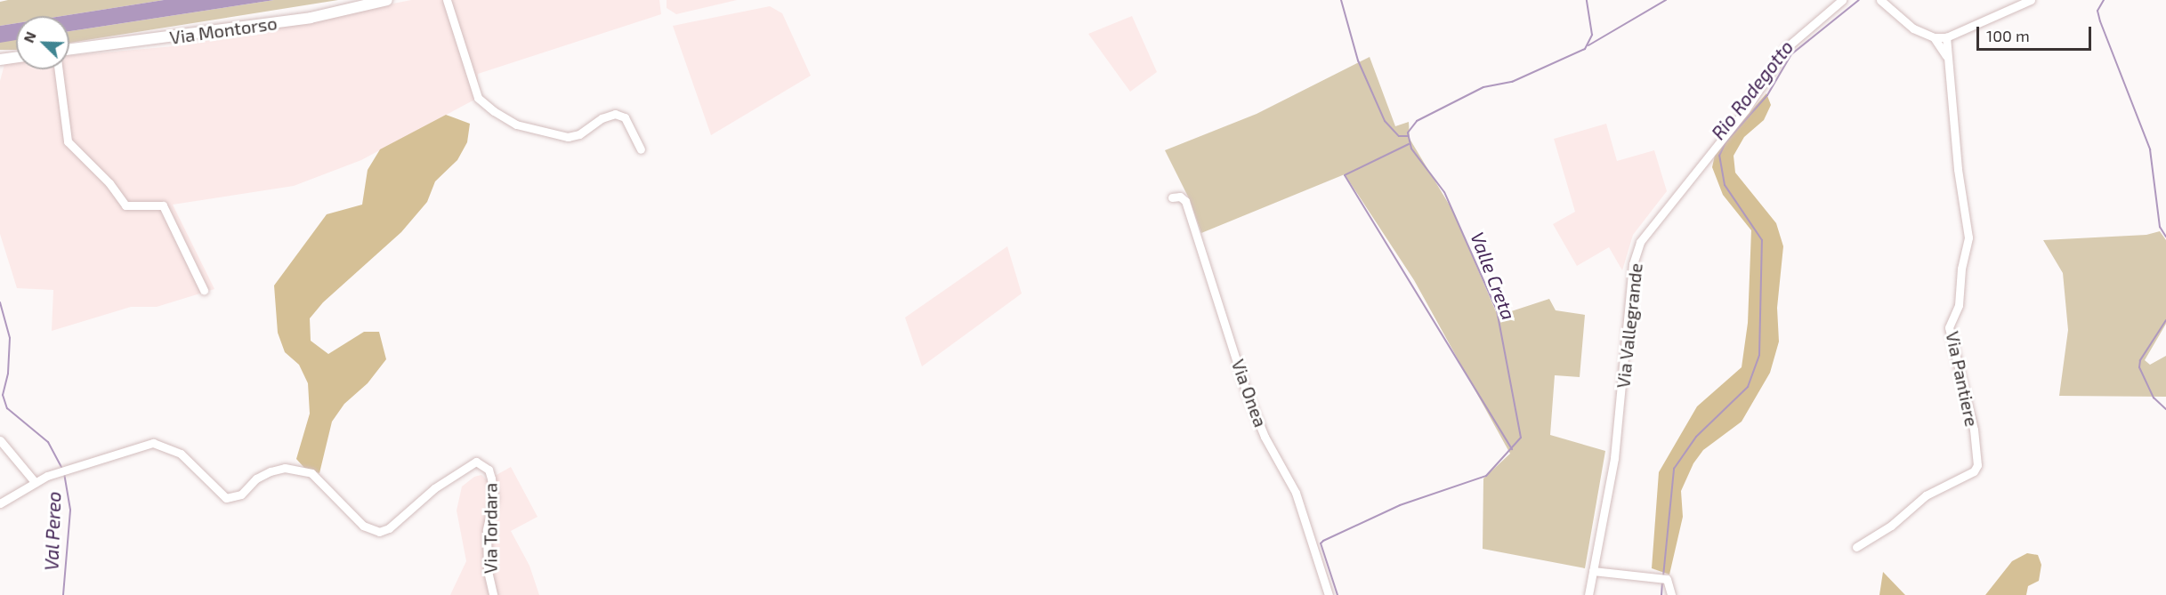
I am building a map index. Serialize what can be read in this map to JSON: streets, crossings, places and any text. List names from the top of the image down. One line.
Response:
{"streets":{"main road":["Via Montorso"],"street":["Via Vallegrande","Via Pantiere","Via Onea","Via Tordara"]},"water":["Rio Rodegotto","Valle Creta","Val Pereo"],"scale_bar":"100 m","north":"top left"}
